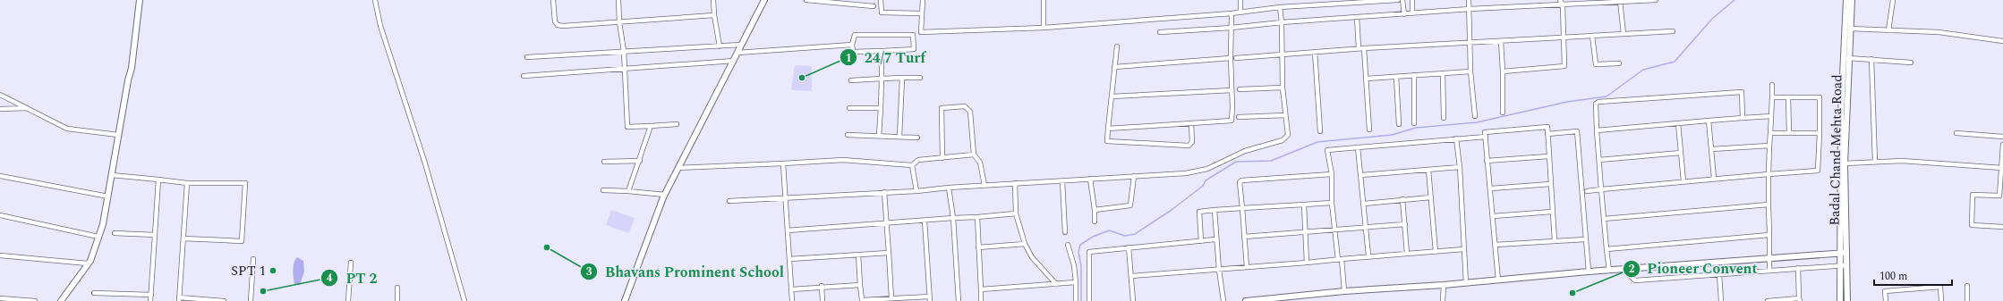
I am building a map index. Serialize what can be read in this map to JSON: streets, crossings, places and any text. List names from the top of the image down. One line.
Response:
{"streets":{"street":["Badal Chand Mehta Road"]},"places":["24/7 Turf","Bhavans Prominent School","SPT 1","PT 2","Pioneer Convent"],"scale_bar":"100 m"}
